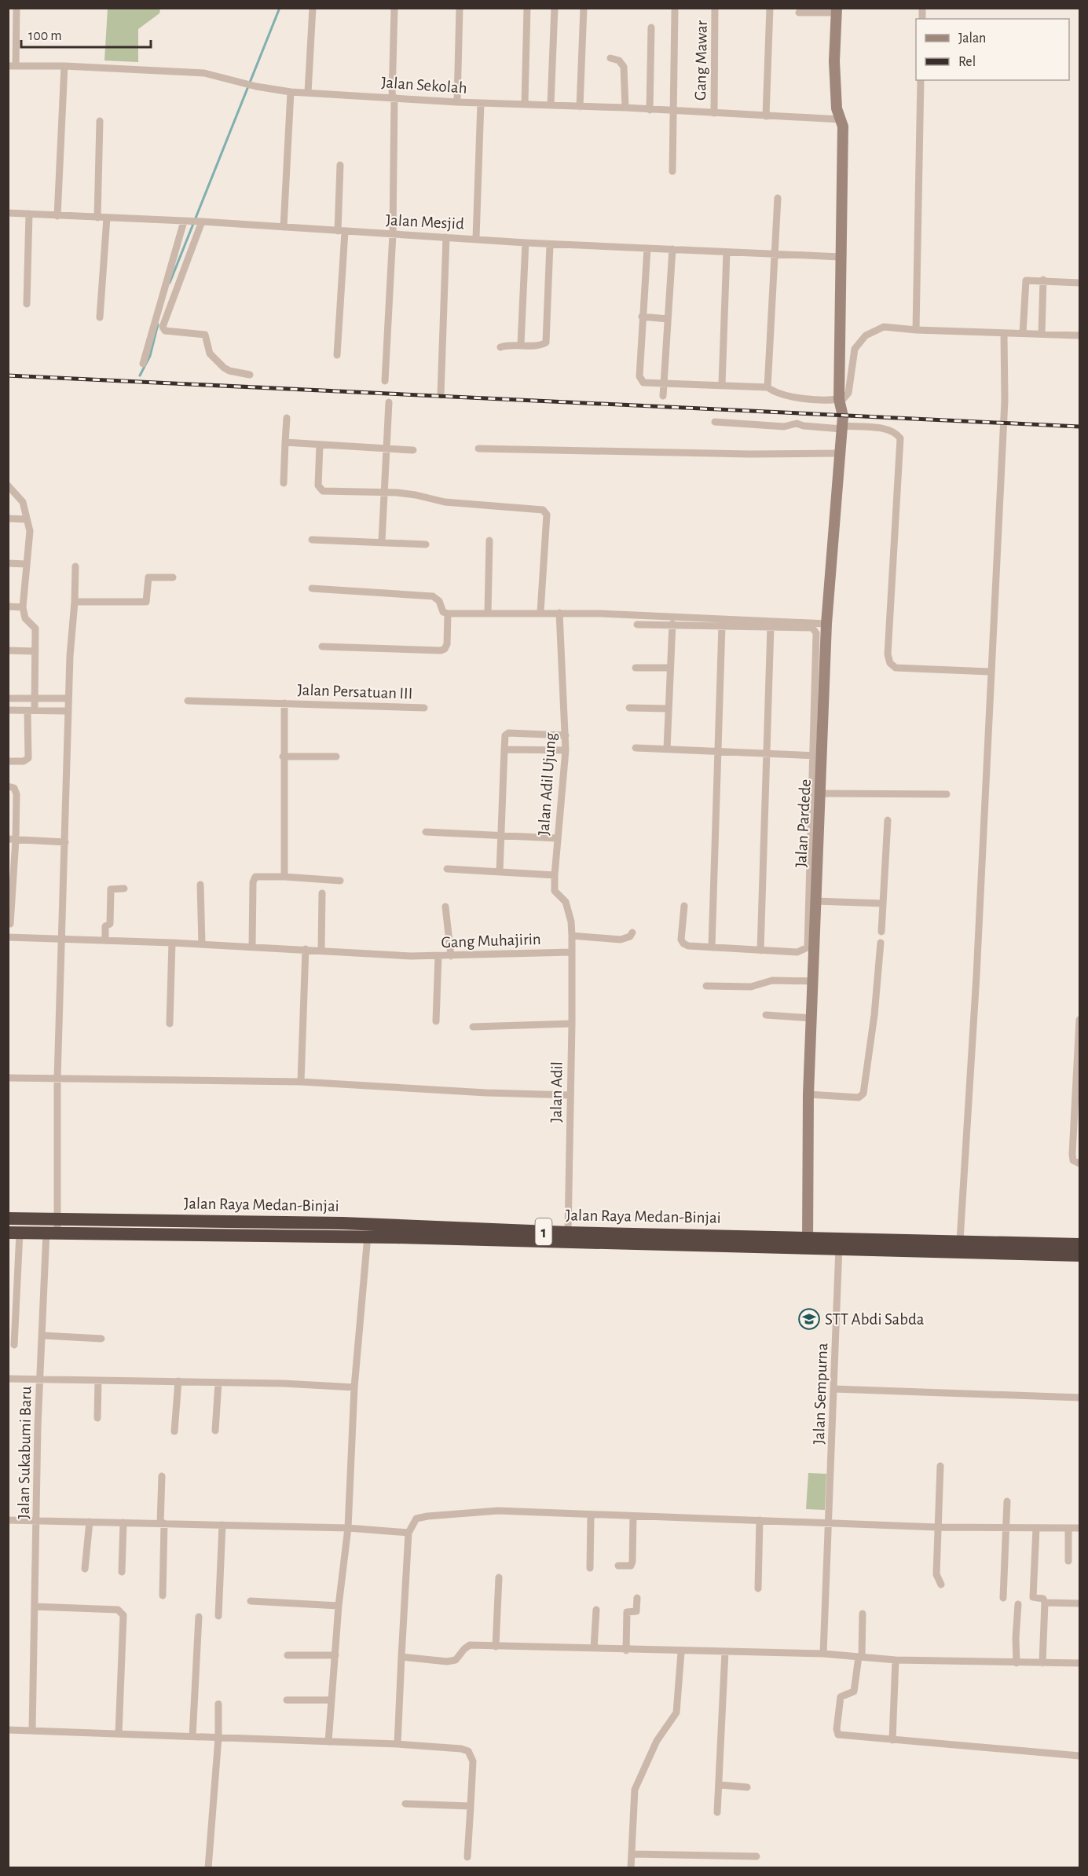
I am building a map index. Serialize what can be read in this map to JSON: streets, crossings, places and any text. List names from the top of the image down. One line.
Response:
{"streets":{"highway":["Jalan Raya Medan-Binjai","1"],"street":["Gang Mawar","Jalan Sekolah","Jalan Mesjid","Jalan Persatuan III","Jalan Adil Ujung","Jalan Pardede","Gang Muhajirin","Jalan Adil","Jalan Sempurna","Jalan Sukabumi Baru"]},"crossings":[["Gang Mawar","Jalan Sekolah"],["Jalan Sekolah","Jalan Pardede"],["Jalan Mesjid","Jalan Pardede"],["Jalan Adil Ujung","Gang Muhajirin"],["Jalan Adil Ujung","Jalan Adil"],["Jalan Pardede","Jalan Raya Medan-Binjai"],["Gang Muhajirin","Jalan Adil"],["Gang Muhajirin","Jalan Sukabumi Baru"],["Jalan Adil","Jalan Raya Medan-Binjai"],["Jalan Raya Medan-Binjai","Jalan Sempurna"],["Jalan Raya Medan-Binjai","Jalan Sukabumi Baru"]],"places":{"school or university":["STT Abdi Sabda"]},"legend":["Jalan","Rel"],"scale_bar":"100 m"}
